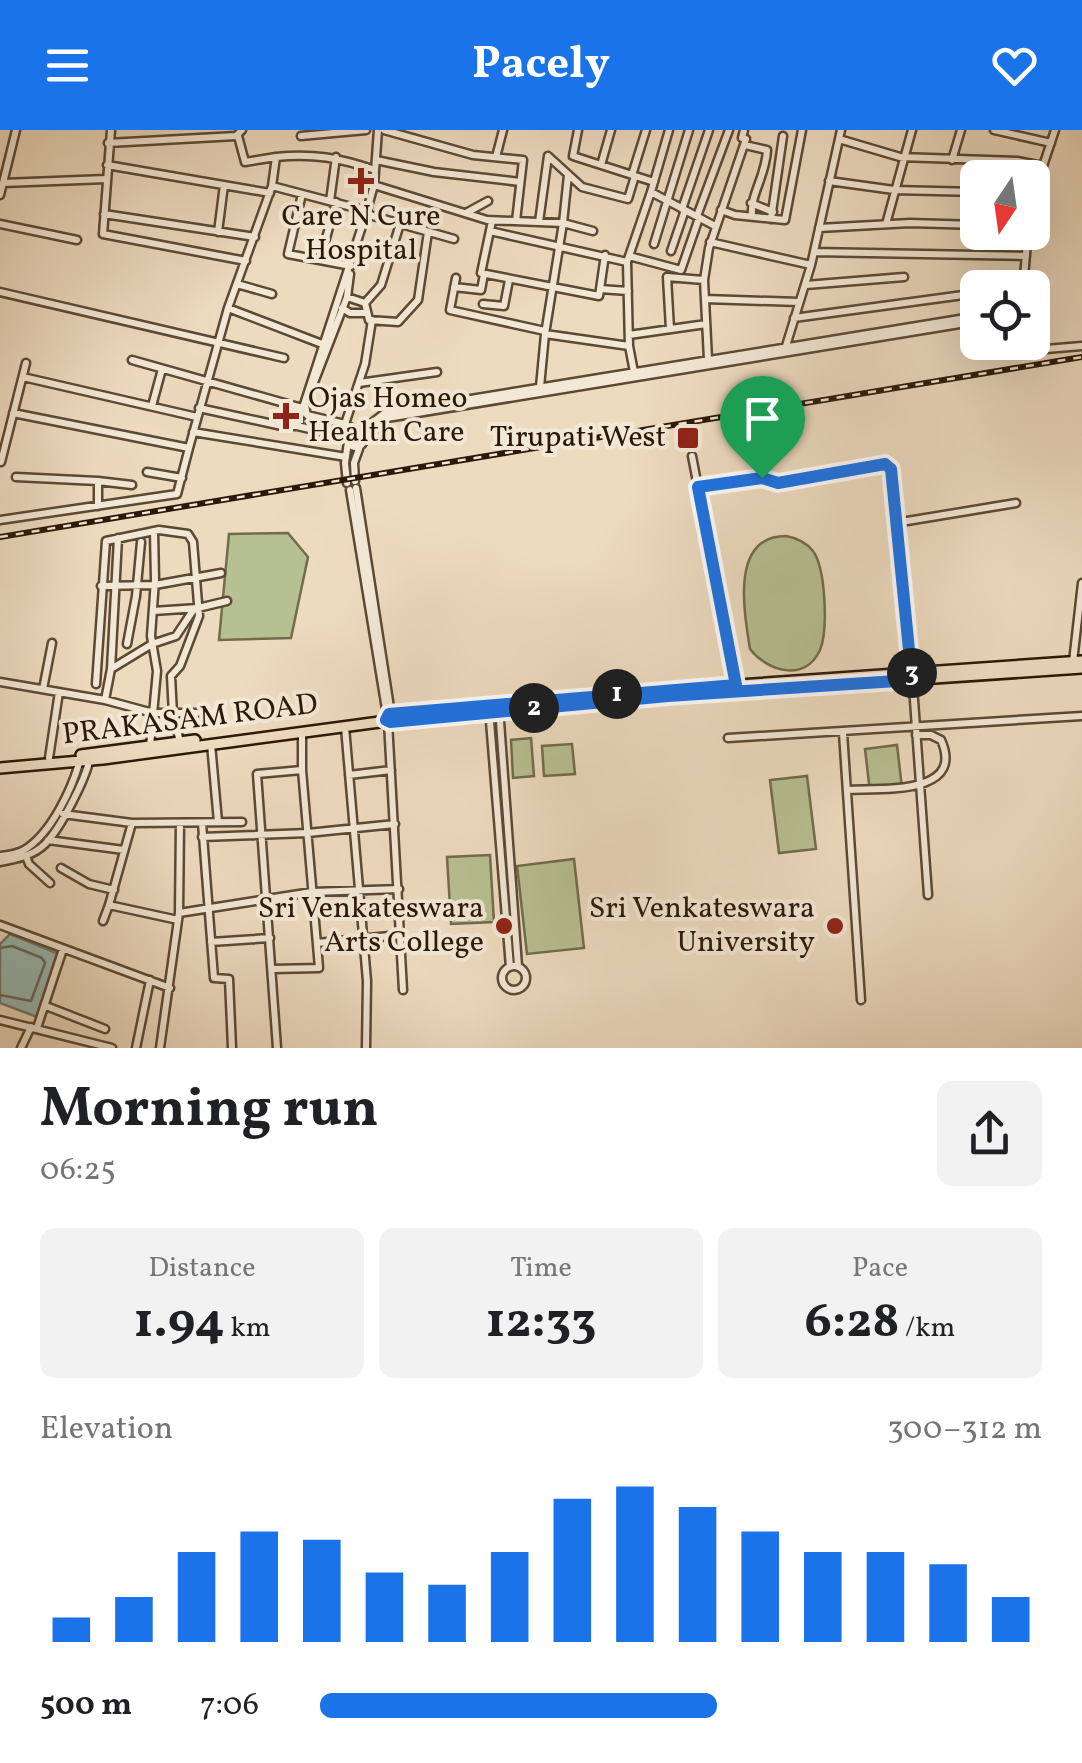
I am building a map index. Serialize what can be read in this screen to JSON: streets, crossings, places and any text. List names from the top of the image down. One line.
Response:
{"streets":{"main road":["PRAKASAM ROAD"]},"places":{"health":["Care N Cure Hospital","Ojas Homeo Health Care"],"transit":["Tirupati West"],"other":["Sri Venkateswara Arts College","Sri Venkateswara University"]},"north":"bottom","page":{"header":"Pacely","pins":["3","1","2"],"heading":["Morning run","06:25"],"stats":[["Distance","1.94 km"],["Time","12:33"],["Pace","6:28 /km"]],"chart":["Elevation","300–312 m"],"list":[{"name":"500 m","note":"7:06"}]}}
